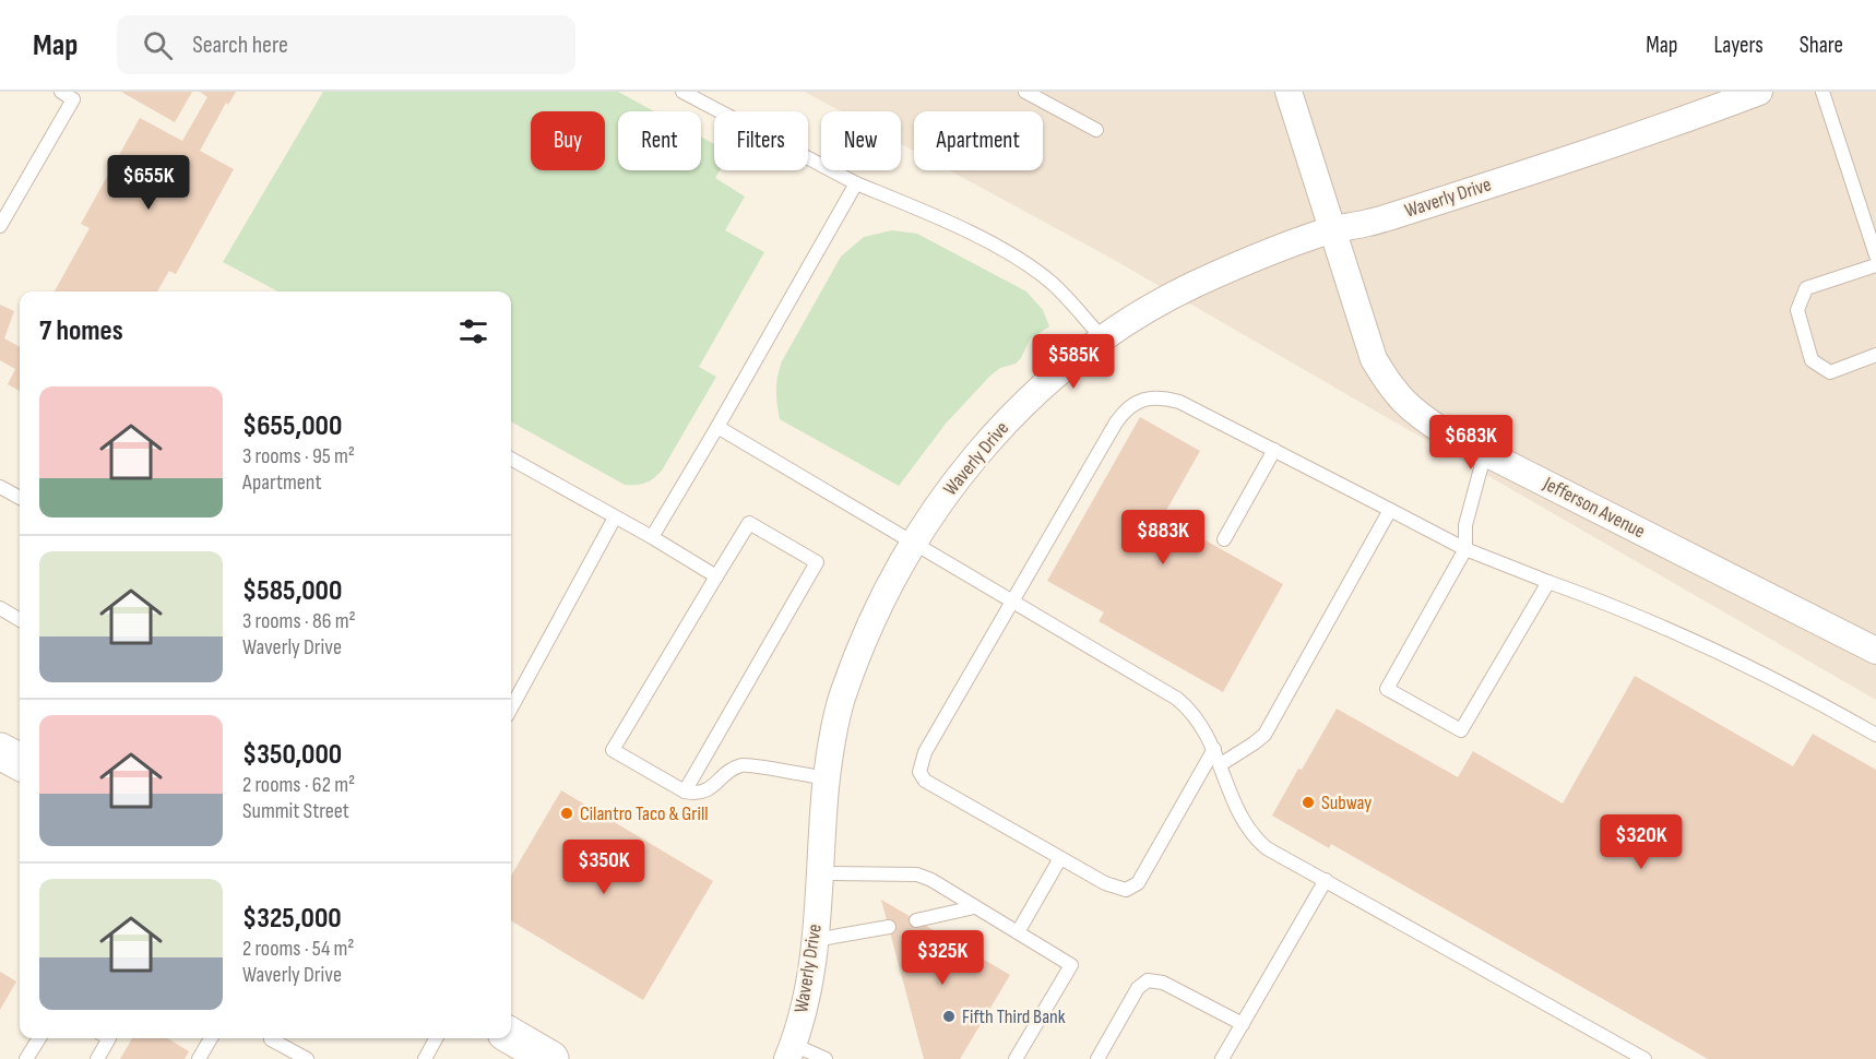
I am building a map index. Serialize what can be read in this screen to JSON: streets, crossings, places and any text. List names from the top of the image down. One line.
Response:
{"streets":{"street":["Waverly Drive","Jefferson Avenue"]},"crossings":[["Waverly Drive","Jefferson Avenue"]],"places":["Subway","Cilantro Taco & Grill","Fifth Third Bank"],"page":{"header":"Map","search":"Search here","nav":["Map","Layers","Share"],"chip":["Buy","Rent","Filters","New","Apartment"],"price":["$655K","$585K","$683K","$883K","$320K","$350K","$325K"],"heading":"7 homes","list":[{"name":"$655,000","note":"3 rooms · 95 m² · Apartment"},{"name":"$585,000","note":"3 rooms · 86 m² · Waverly Drive"},{"name":"$350,000","note":"2 rooms · 62 m² · Summit Street"},{"name":"$325,000","note":"2 rooms · 54 m² · Waverly Drive"}]}}
